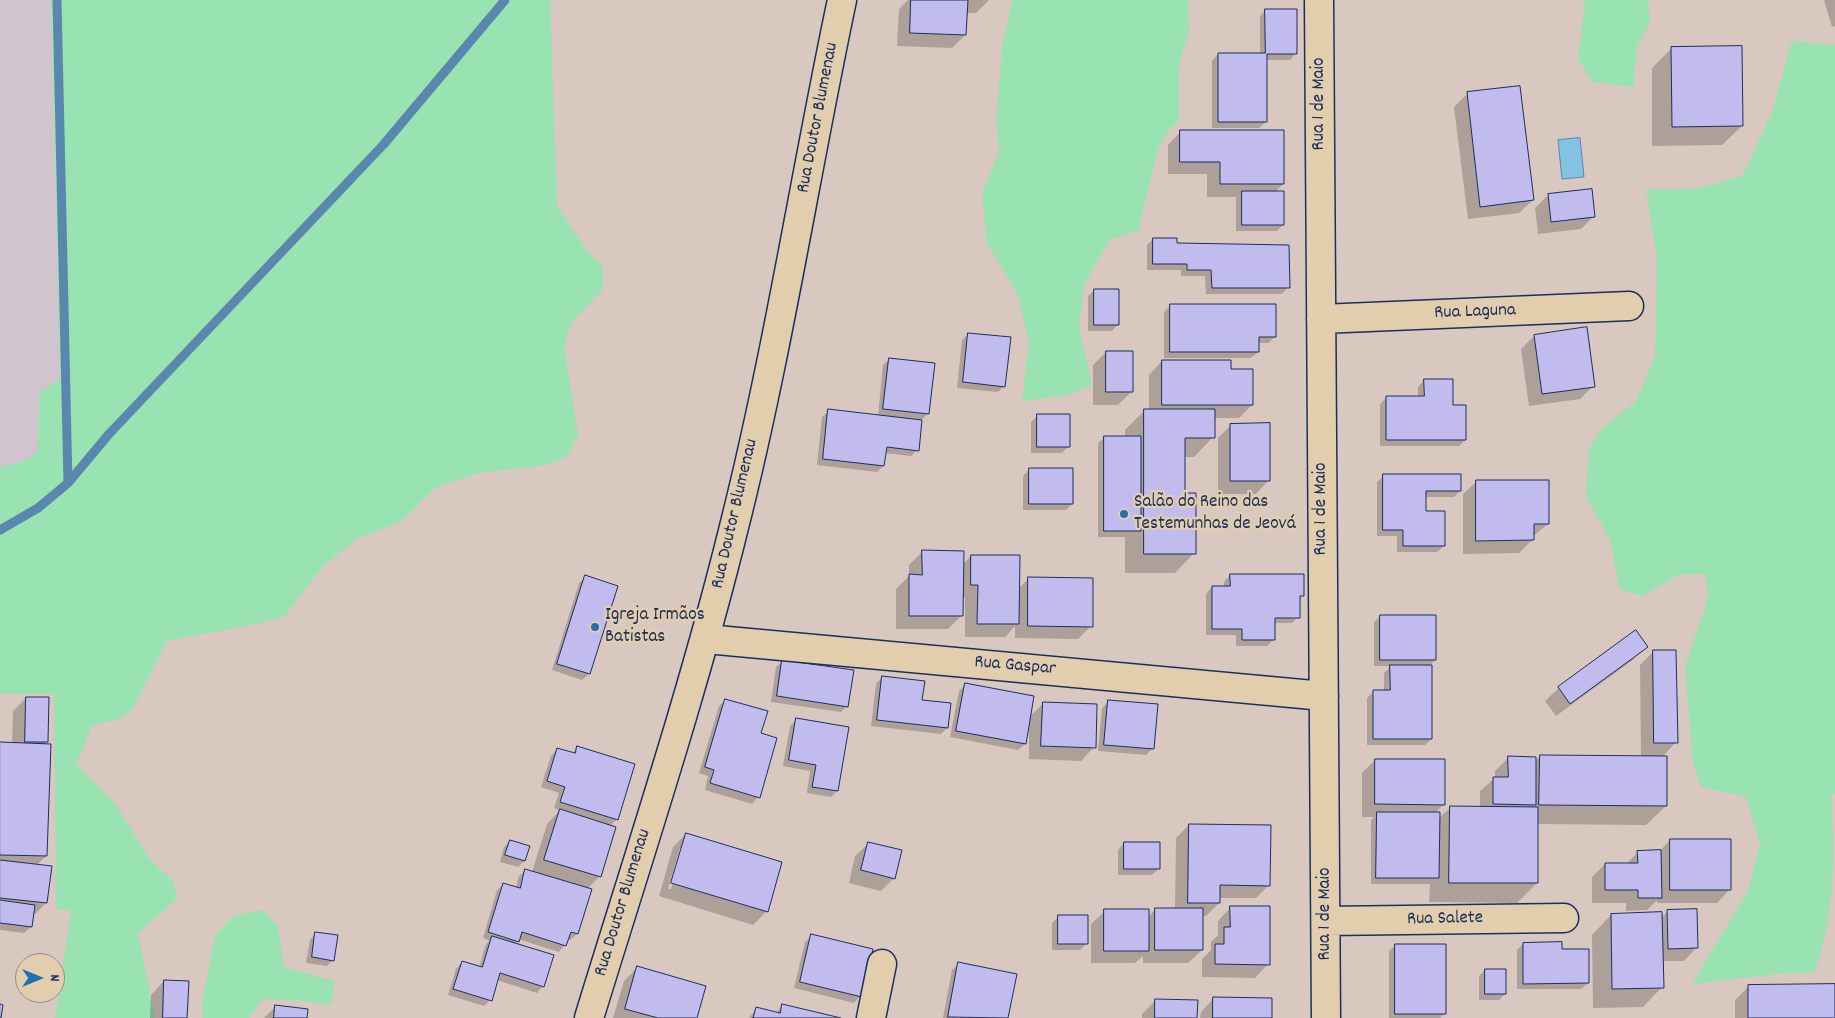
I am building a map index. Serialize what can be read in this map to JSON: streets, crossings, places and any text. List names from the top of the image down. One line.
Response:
{"streets":{"street":["Rua 1 de Maio","Rua Doutor Blumenau","Rua Laguna","Rua Gaspar","Rua Salete"]},"crossings":[["Rua 1 de Maio","Rua Laguna"],["Rua 1 de Maio","Rua Gaspar"],["Rua 1 de Maio","Rua Salete"],["Rua Doutor Blumenau","Rua Gaspar"]],"places":["Salão do Reino das Testemunhas de Jeová","Igreja Irmãos Batistas"],"north":"right"}
